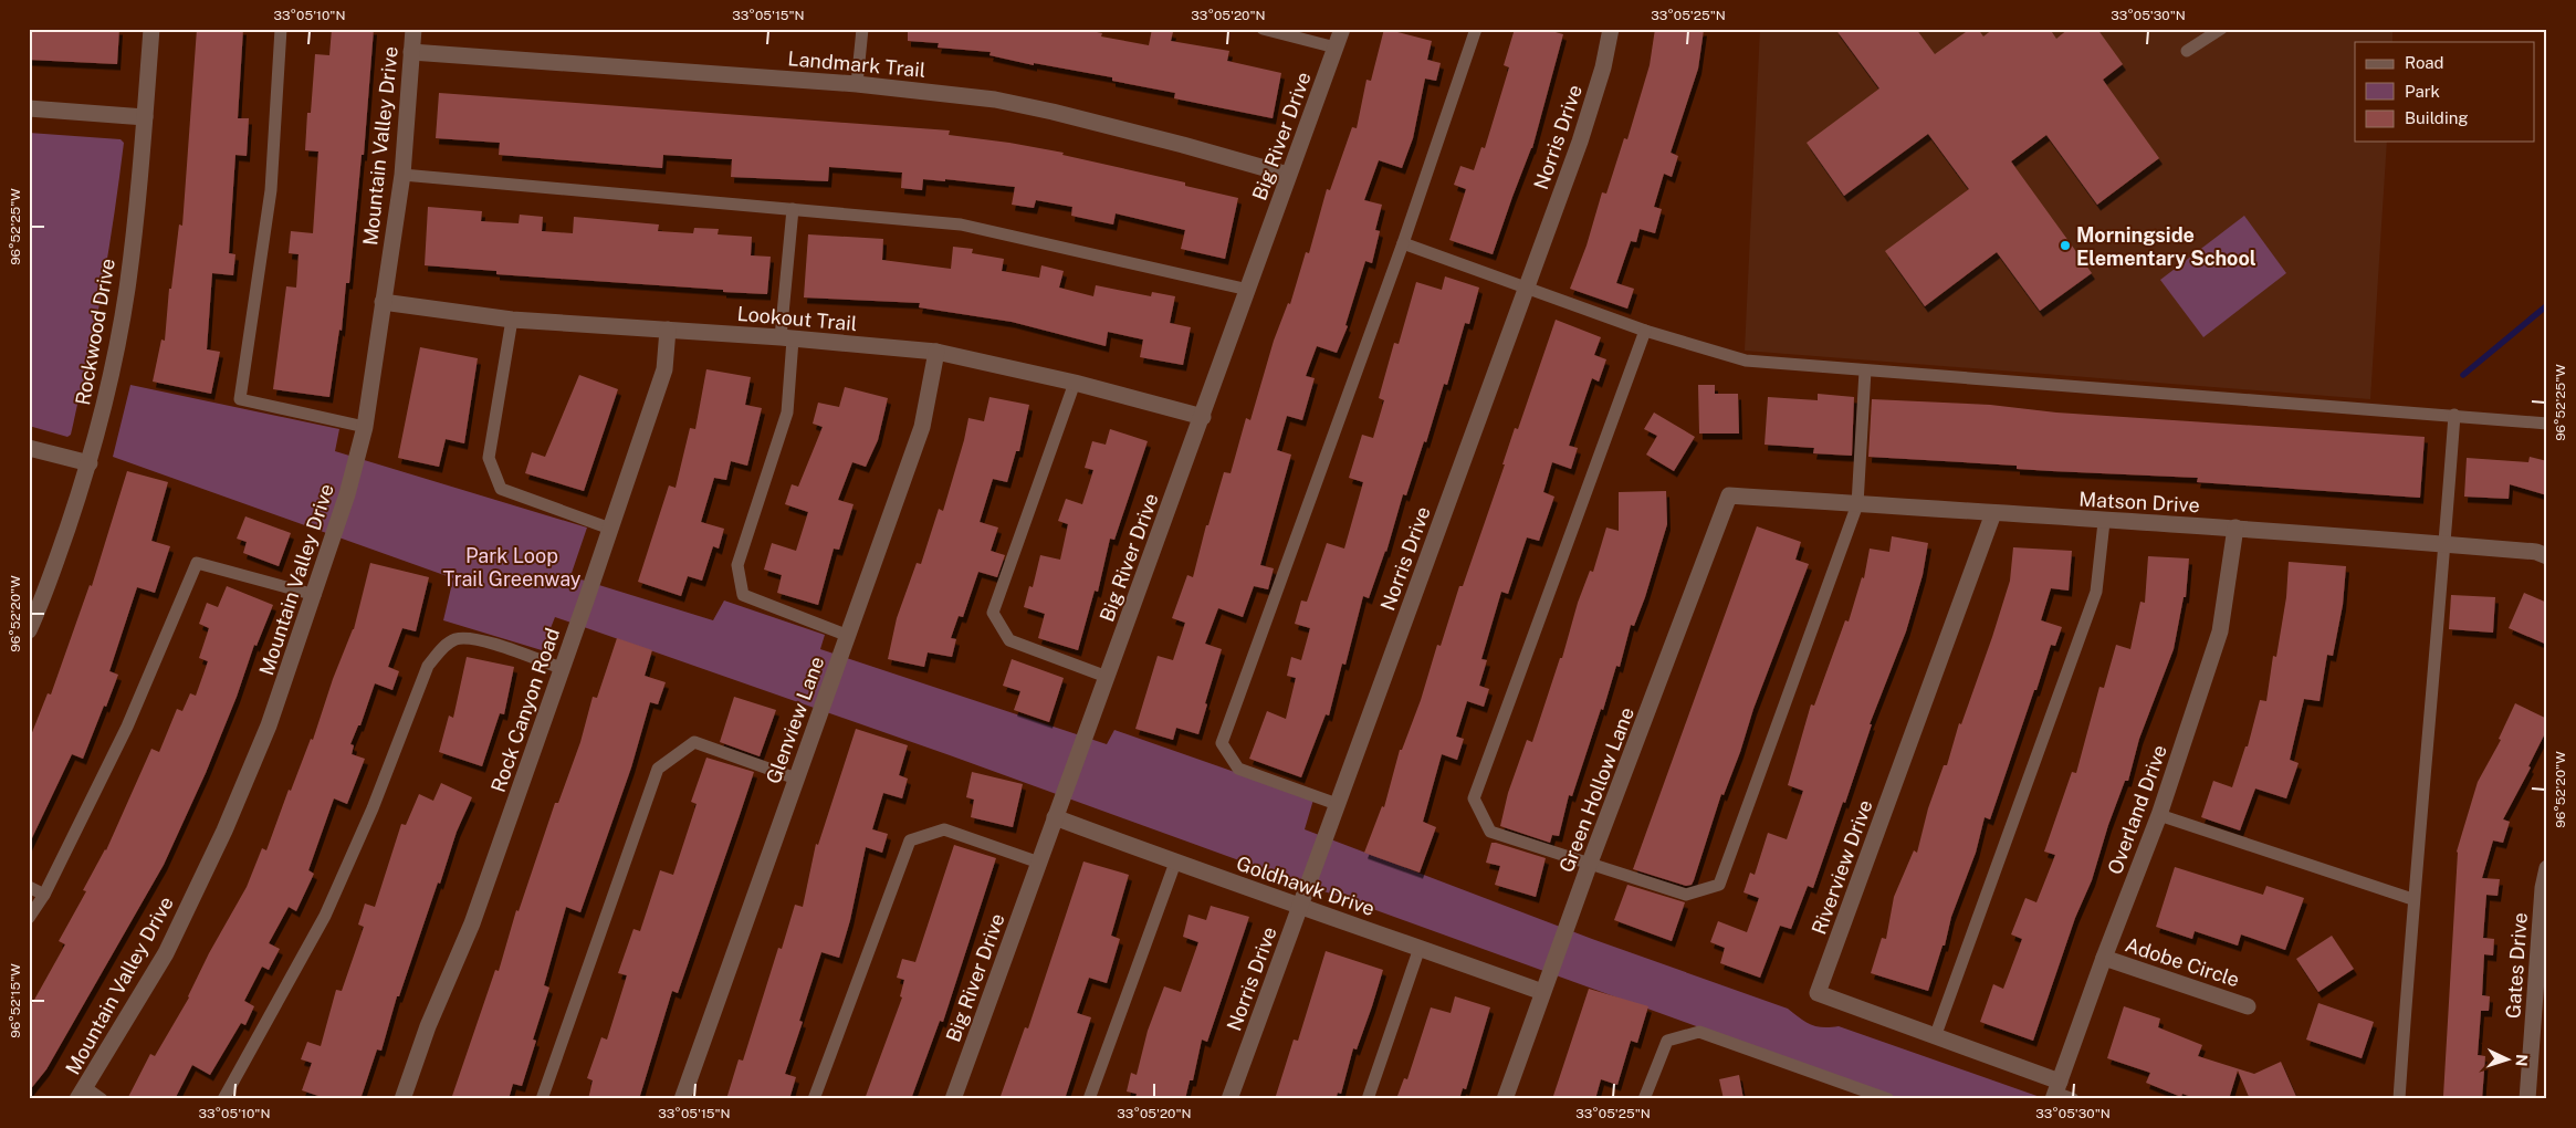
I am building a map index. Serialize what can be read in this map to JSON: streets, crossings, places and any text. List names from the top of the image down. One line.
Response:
{"streets":{"street":["Landmark Trail","Big River Drive","Norris Drive","Mountain Valley Drive","Lookout Trail","Rockwood Drive","Matson Drive","Rock Canyon Road","Glenview Lane","Green Hollow Lane","Overland Drive","Riverview Drive","Goldhawk Drive","Adobe Circle","Gates Drive"]},"crossings":[["Landmark Trail","Big River Drive"],["Landmark Trail","Mountain Valley Drive"],["Big River Drive","Lookout Trail"],["Big River Drive","Goldhawk Drive"],["Norris Drive","Goldhawk Drive"],["Mountain Valley Drive","Lookout Trail"],["Lookout Trail","Rock Canyon Road"],["Lookout Trail","Glenview Lane"],["Matson Drive","Green Hollow Lane"],["Matson Drive","Overland Drive"],["Matson Drive","Riverview Drive"],["Green Hollow Lane","Goldhawk Drive"],["Overland Drive","Riverview Drive"],["Overland Drive","Adobe Circle"]],"parks":["Park Loop Trail Greenway"],"places":["Morningside Elementary School"],"legend":["Road","Park","Building"],"north":"right","coordinates":["33°05'10\"N","33°05'15\"N","33°05'20\"N","33°05'25\"N","33°05'30\"N","96°52'25\"W","96°52'20\"W","96°52'15\"W"]}
